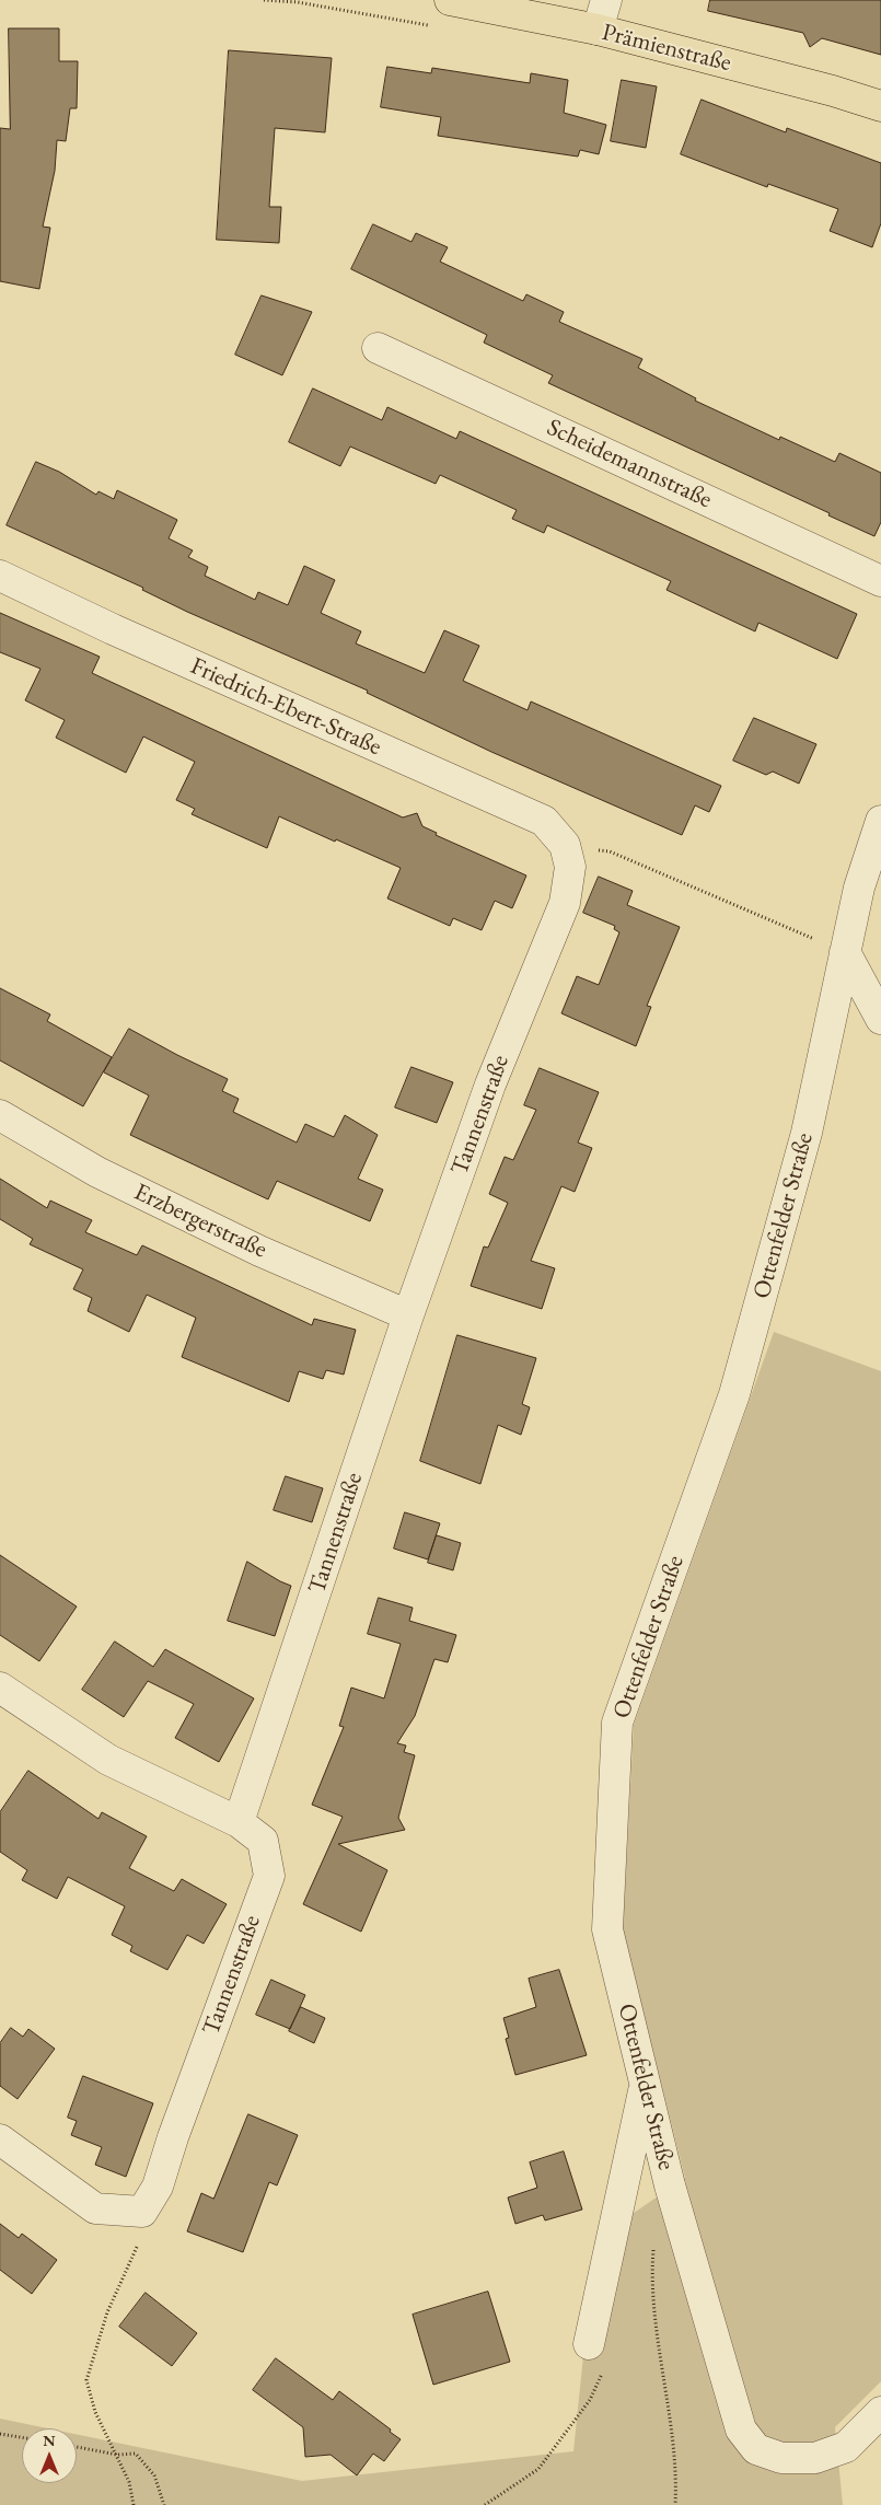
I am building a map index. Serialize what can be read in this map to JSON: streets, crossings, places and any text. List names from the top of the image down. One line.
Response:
{"streets":{"main road":["Prämienstraße"],"street":["Scheidemannstraße","Friedrich-Ebert-Straße","Tannenstraße","Ottenfelder Straße","Erzbergerstraße"]},"crossings":[["Friedrich-Ebert-Straße","Tannenstraße"],["Tannenstraße","Erzbergerstraße"]],"north":"top"}
